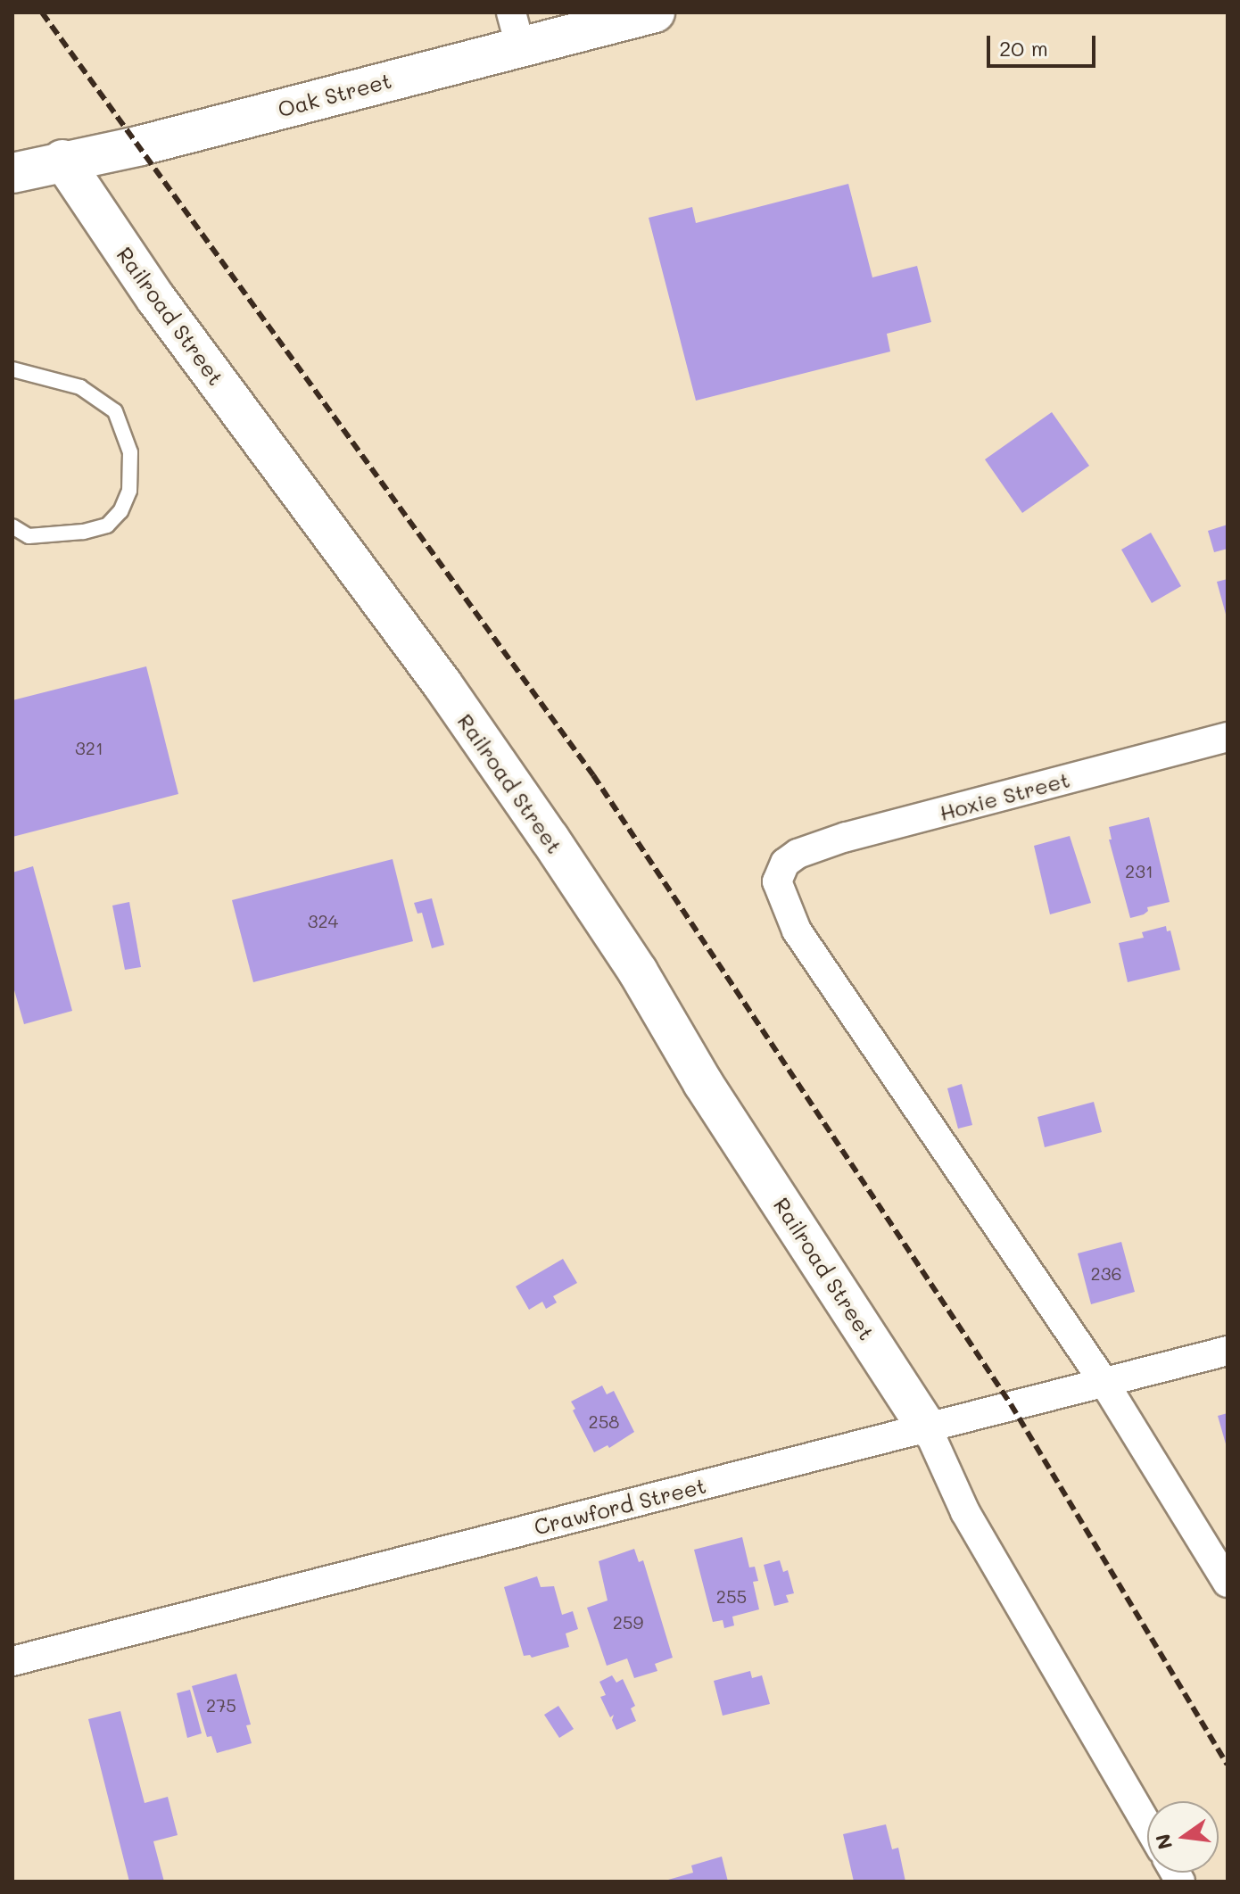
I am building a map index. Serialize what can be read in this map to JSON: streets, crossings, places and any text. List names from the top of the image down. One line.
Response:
{"streets":{"street":["Oak Street","Railroad Street","Hoxie Street","Crawford Street"]},"crossings":[["Oak Street","Railroad Street"],["Railroad Street","Crawford Street"],["Hoxie Street","Crawford Street"]],"house_numbers":["321","231","324","236","258","255","259","275"],"scale_bar":"20 m","north":"left"}
